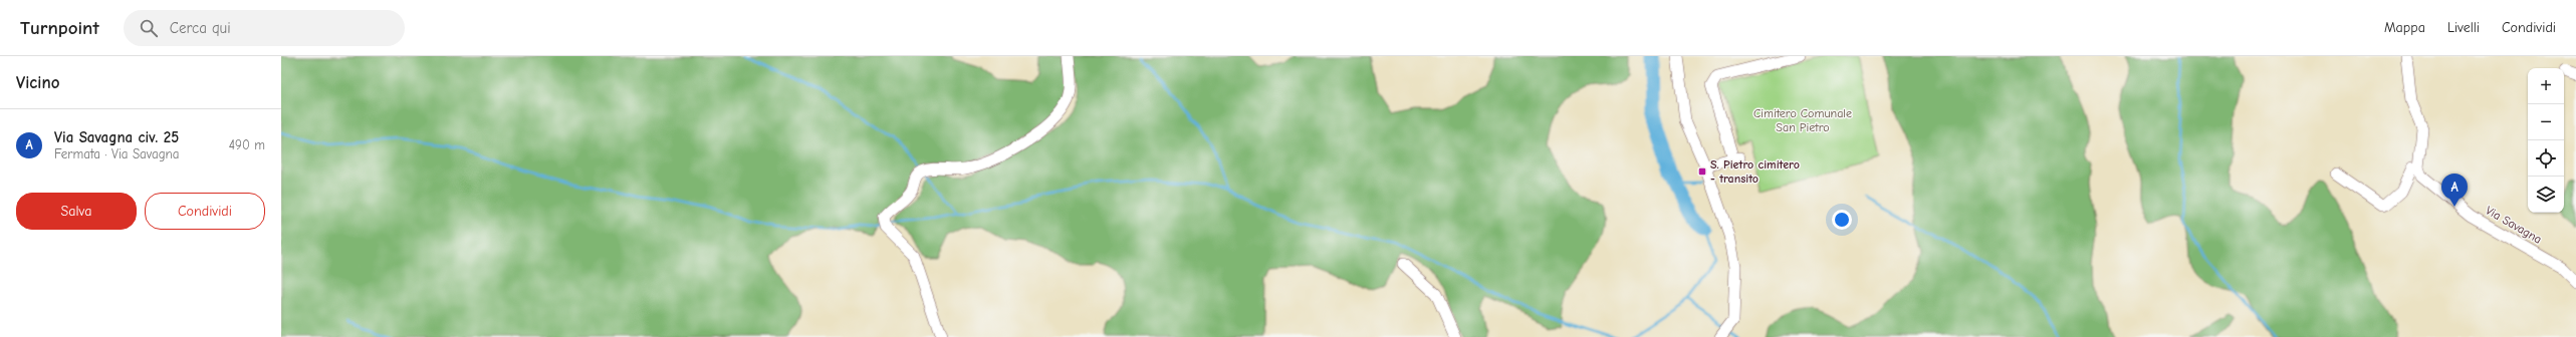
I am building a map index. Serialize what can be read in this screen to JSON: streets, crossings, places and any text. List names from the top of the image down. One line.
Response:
{"streets":{"street":["Via Savagna"]},"parks":["Cimitero Comunale San Pietro"],"places":{"transit":["S. Pietro cimitero - transito"]},"page":{"header":"Turnpoint","search":"Cerca qui","nav":["Mappa","Livelli","Condividi"],"heading":"Vicino","map_buttons":["+","−"],"list":[{"mark":"A","name":"Via Savagna civ. 25","note":"Fermata · Via Savagna","value":"490 m"}],"pins":"A","buttons":["Salva","Condividi"]}}
